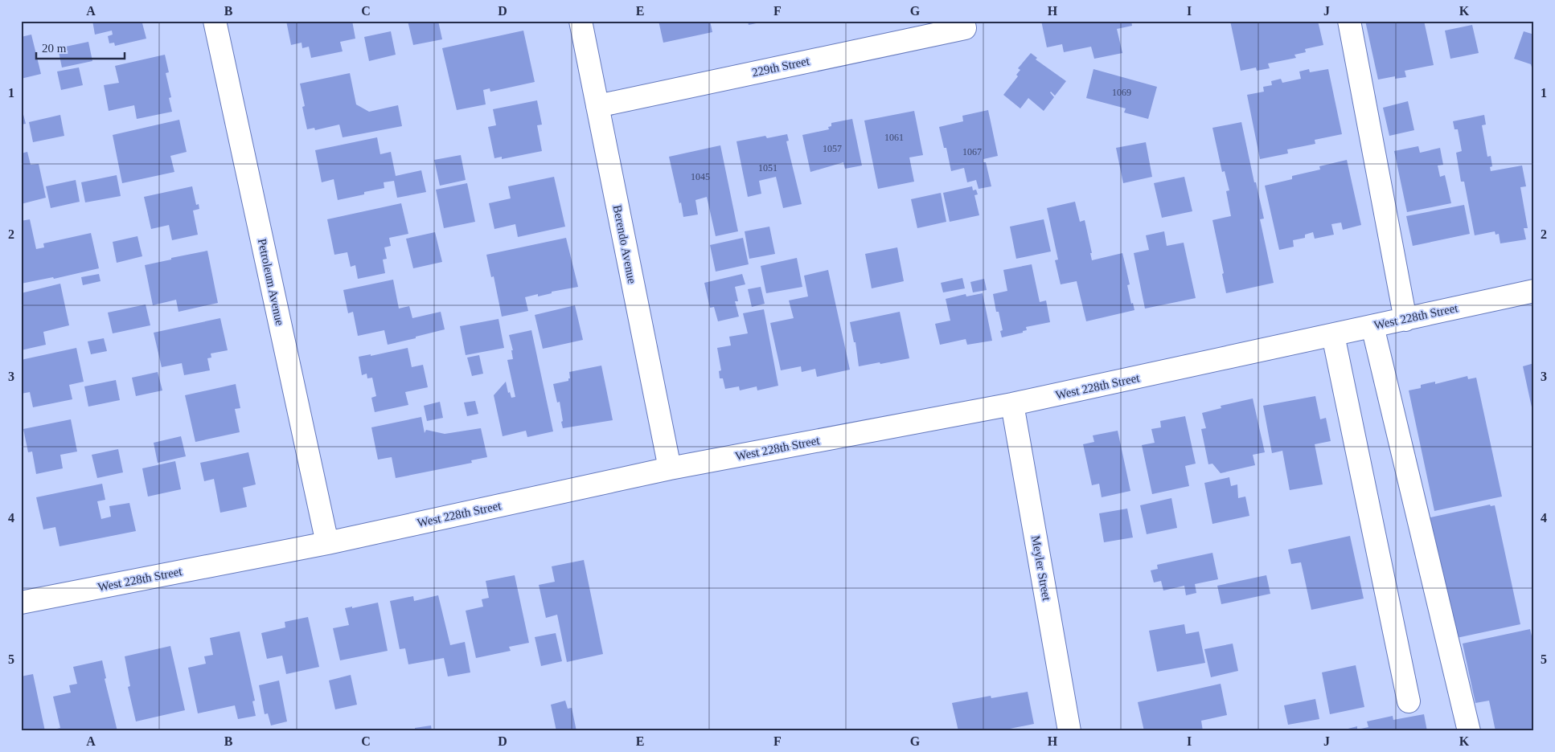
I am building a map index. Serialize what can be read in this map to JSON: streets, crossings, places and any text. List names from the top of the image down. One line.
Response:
{"streets":{"street":["229th Street","Berendo Avenue","Petroleum Avenue","West 228th Street","Meyler Street"]},"crossings":[["229th Street","Berendo Avenue"],["Berendo Avenue","West 228th Street"],["Petroleum Avenue","West 228th Street"],["West 228th Street","Meyler Street"]],"house_numbers":["1069","1061","1057","1067","1051","1045"],"scale_bar":"20 m","grid":{"columns":["A","B","C","D","E","F","G","H","I","J","K"],"rows":["1","2","3","4","5"]}}
